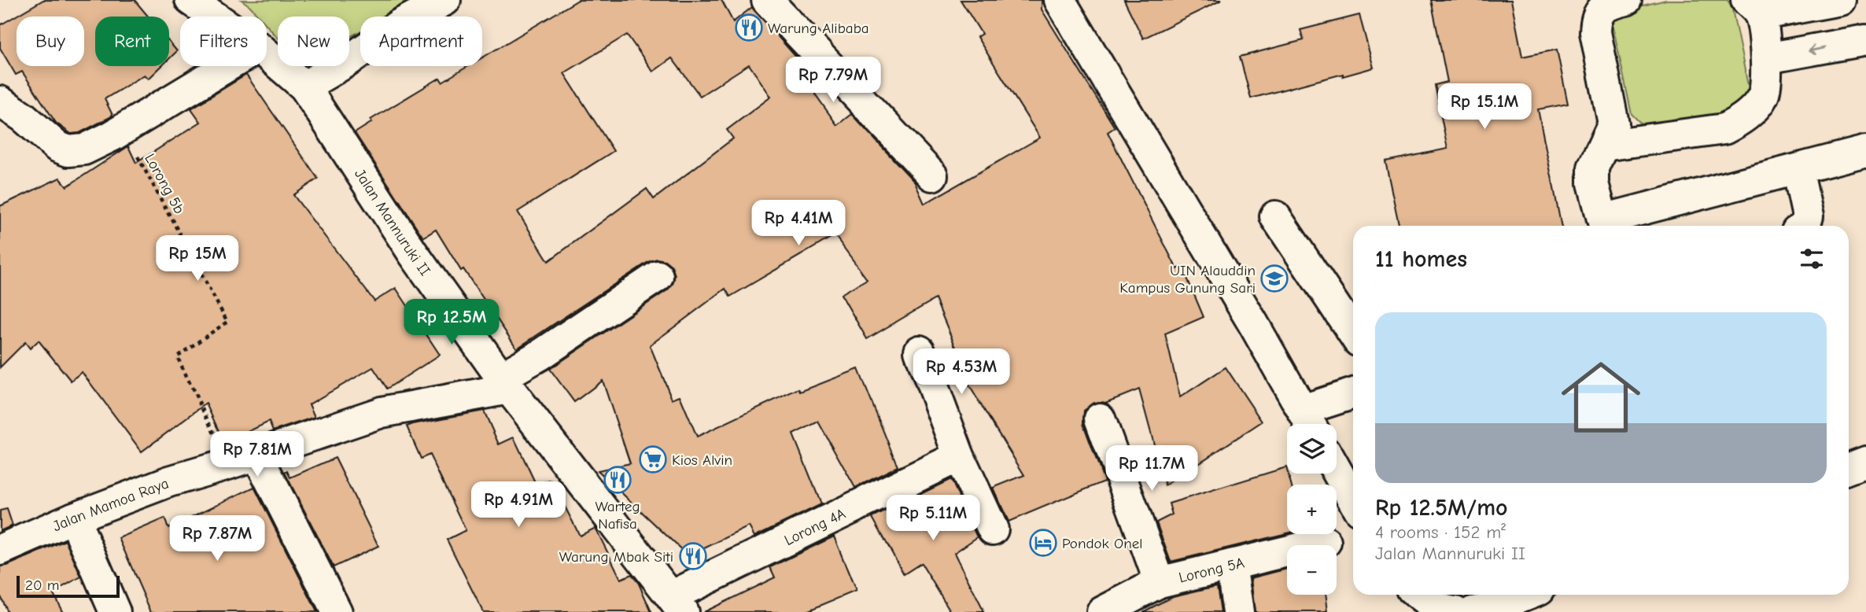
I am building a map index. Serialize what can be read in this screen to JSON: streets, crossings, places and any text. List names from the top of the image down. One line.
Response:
{"streets":{"street":["Jalan Mannuruki II","Jalan Mamoa Raya","Lorong 4A","Lorong 5A"],"path":["Lorong 5b"]},"crossings":[["Lorong 5b","Jalan Mamoa Raya"],["Jalan Mannuruki II","Jalan Mamoa Raya"],["Jalan Mannuruki II","Lorong 4A"]],"places":{"restaurant":["Warung Alibaba","Warteg Nafisa","Warung Mbak Siti"],"school or university":["UIN Alauddin Kampus Gunung Sari"],"supermarket":["Kios Alvin"],"hotel":["Pondok Onel"]},"scale_bar":"20 m","page":{"chip":["Buy","Rent","Filters","New","Apartment"],"price":["Rp 7.79M","Rp 15.1M","Rp 4.41M","Rp 15M","Rp 12.5M","Rp 4.53M","Rp 7.81M","Rp 11.7M","Rp 4.91M","Rp 5.11M","Rp 7.87M"],"heading":"11 homes","list":[{"name":"Rp 12.5M/mo","note":"4 rooms · 152 m² · Jalan Mannuruki II"}],"map_buttons":["+","−"],"scale":"20 m"}}
